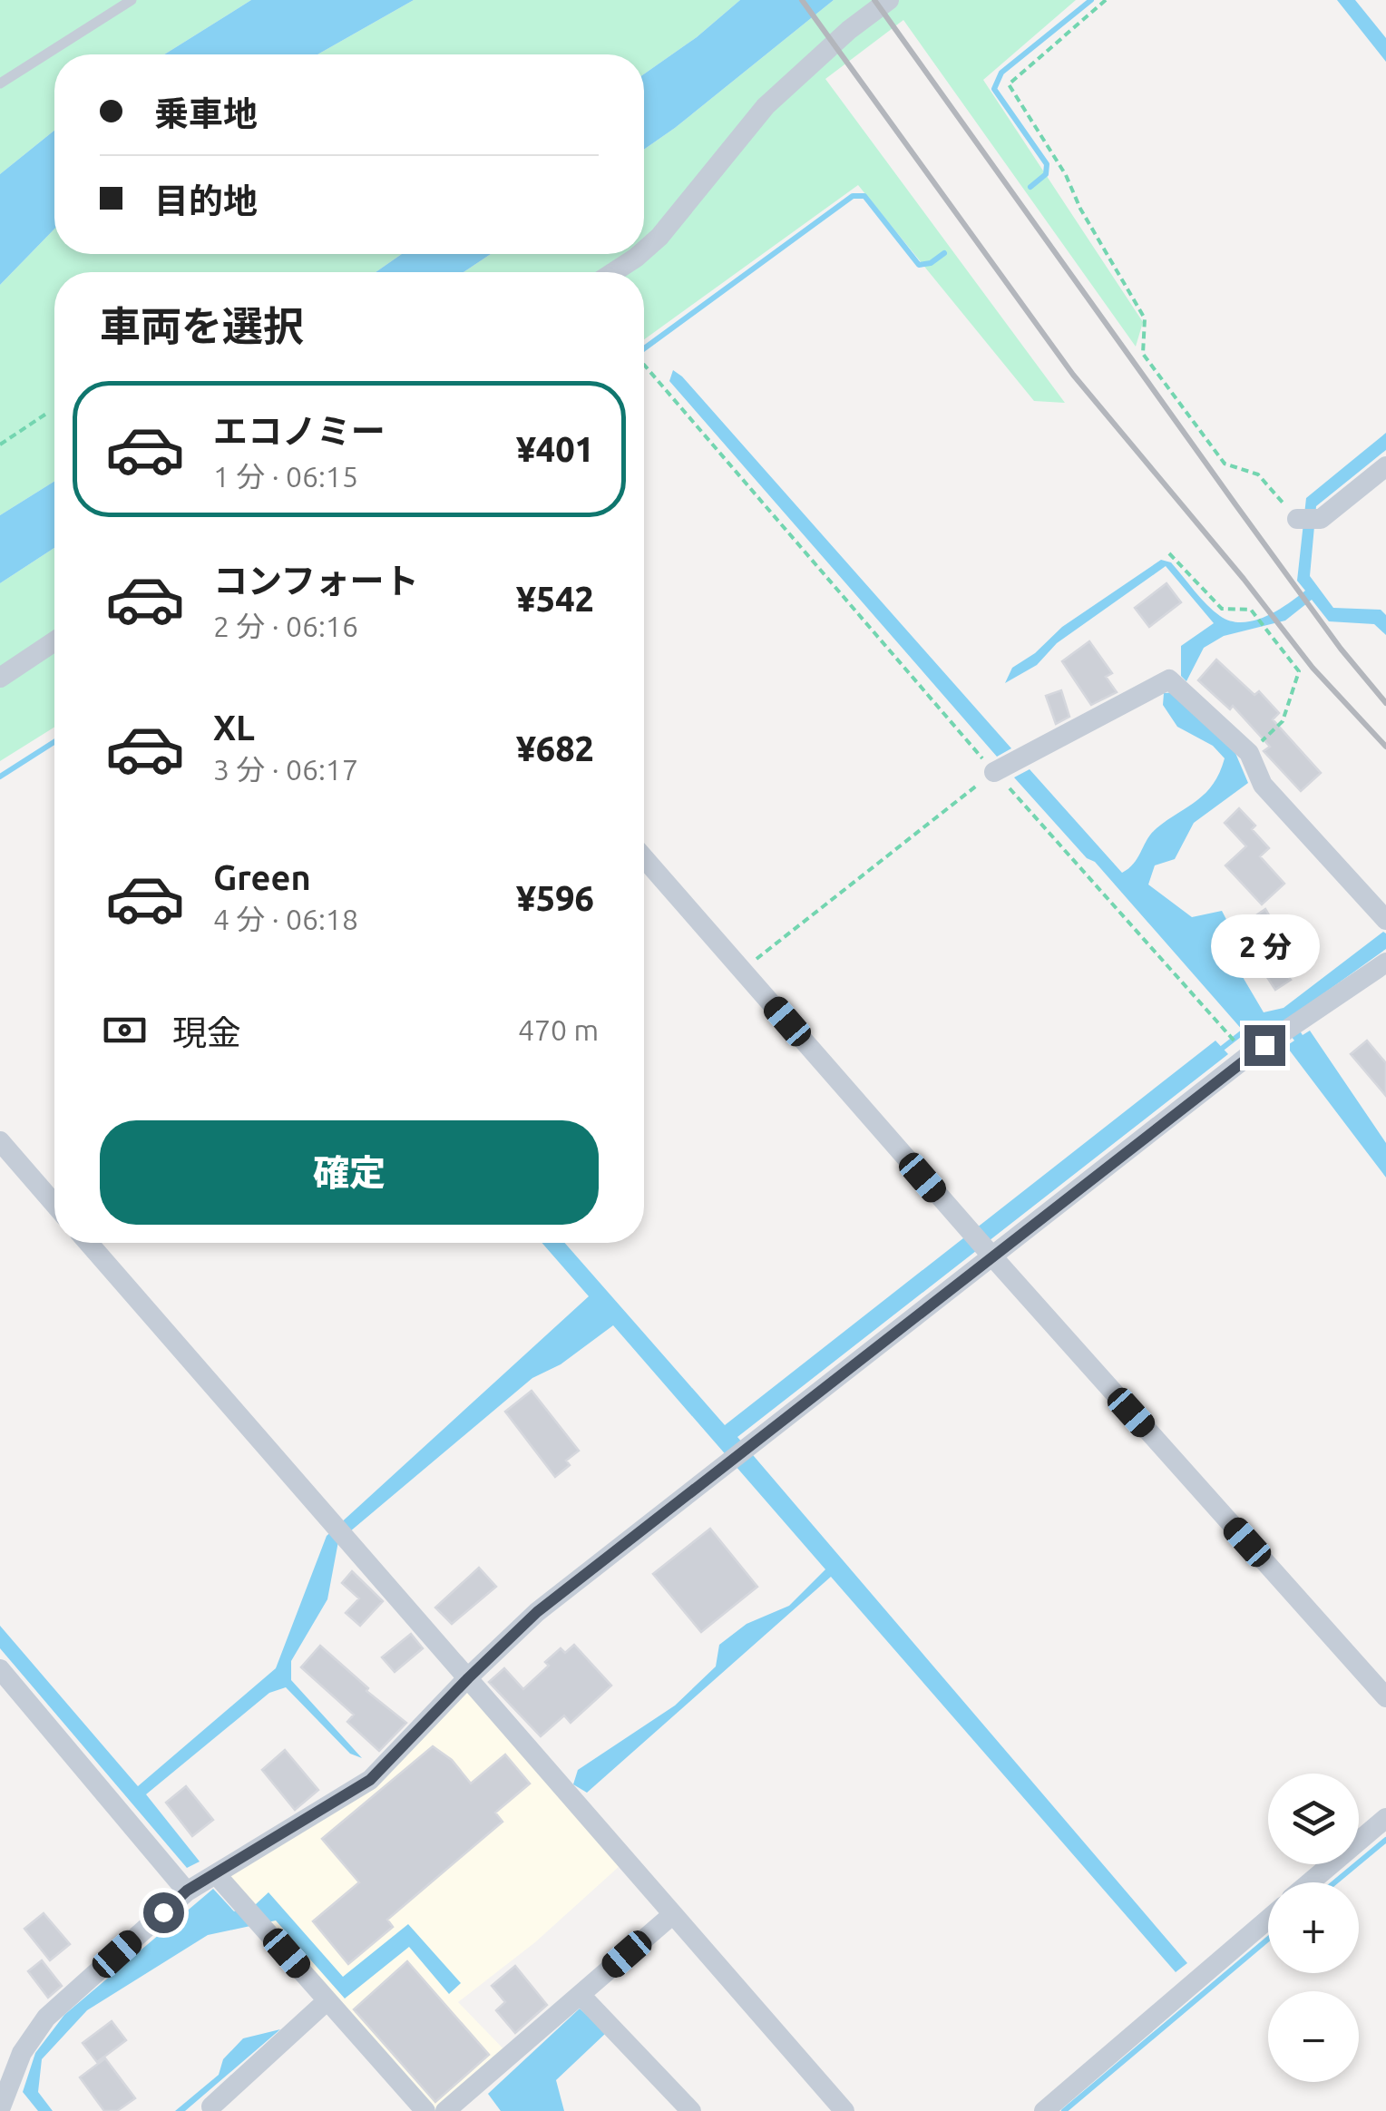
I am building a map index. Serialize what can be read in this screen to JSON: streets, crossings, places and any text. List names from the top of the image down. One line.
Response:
{"page":{"banner":["乗車地","目的地"],"heading":"車両を選択","list":[{"name":"エコノミー","note":"1 分 · 06:15","value":"¥401"},{"name":"コンフォート","note":"2 分 · 06:16","value":"¥542"},{"name":"XL","note":"3 分 · 06:17","value":"¥682"},{"name":"Green","note":"4 分 · 06:18","value":"¥596"}],"bubble":"2 分","pay":["現金","470 m"],"buttons":"確定","map_buttons":["+","−"]}}
